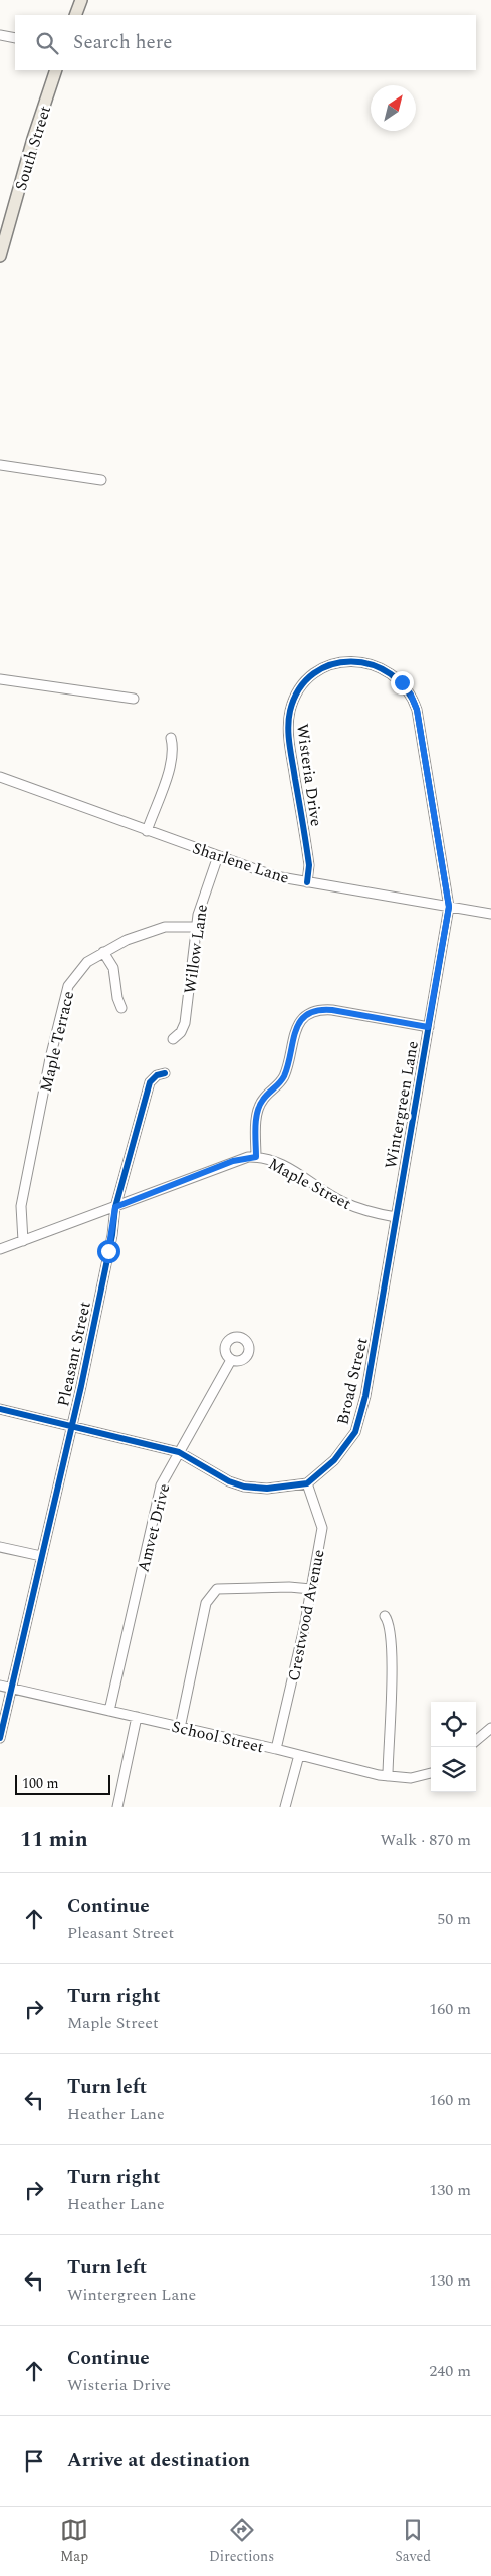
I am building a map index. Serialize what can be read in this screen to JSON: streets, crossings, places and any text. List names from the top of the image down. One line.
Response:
{"streets":{"main road":["South Street"],"street":["Wisteria Drive","Sharlene Lane","Willow Lane","Maple Terrace","Wintergreen Lane","Maple Street","Pleasant Street","Broad Street","Amvet Drive","Crestwood Avenue","School Street"]},"crossings":[["Wisteria Drive","Sharlene Lane"],["Wisteria Drive","Wintergreen Lane"],["Sharlene Lane","Willow Lane"],["Sharlene Lane","Wintergreen Lane"],["Willow Lane","Maple Terrace"],["Maple Terrace","Maple Street"],["Wintergreen Lane","Maple Street"],["Wintergreen Lane","Broad Street"],["Maple Street","Pleasant Street"],["Maple Street","Broad Street"],["Pleasant Street","School Street"],["Broad Street","Crestwood Avenue"],["Amvet Drive","School Street"],["Crestwood Avenue","School Street"]],"scale_bar":"100 m","north":"top right","page":{"search":"Search here","scale":"100 m","heading":["11 min","Walk · 870 m"],"list":[["Continue","Pleasant Street","50 m"],["Turn right","Maple Street","160 m"],["Turn left","Heather Lane","160 m"],["Turn right","Heather Lane","130 m"],["Turn left","Wintergreen Lane","130 m"],["Continue","Wisteria Drive","240 m"],"Arrive at destination"],"nav":["Map","Directions","Saved"]}}
